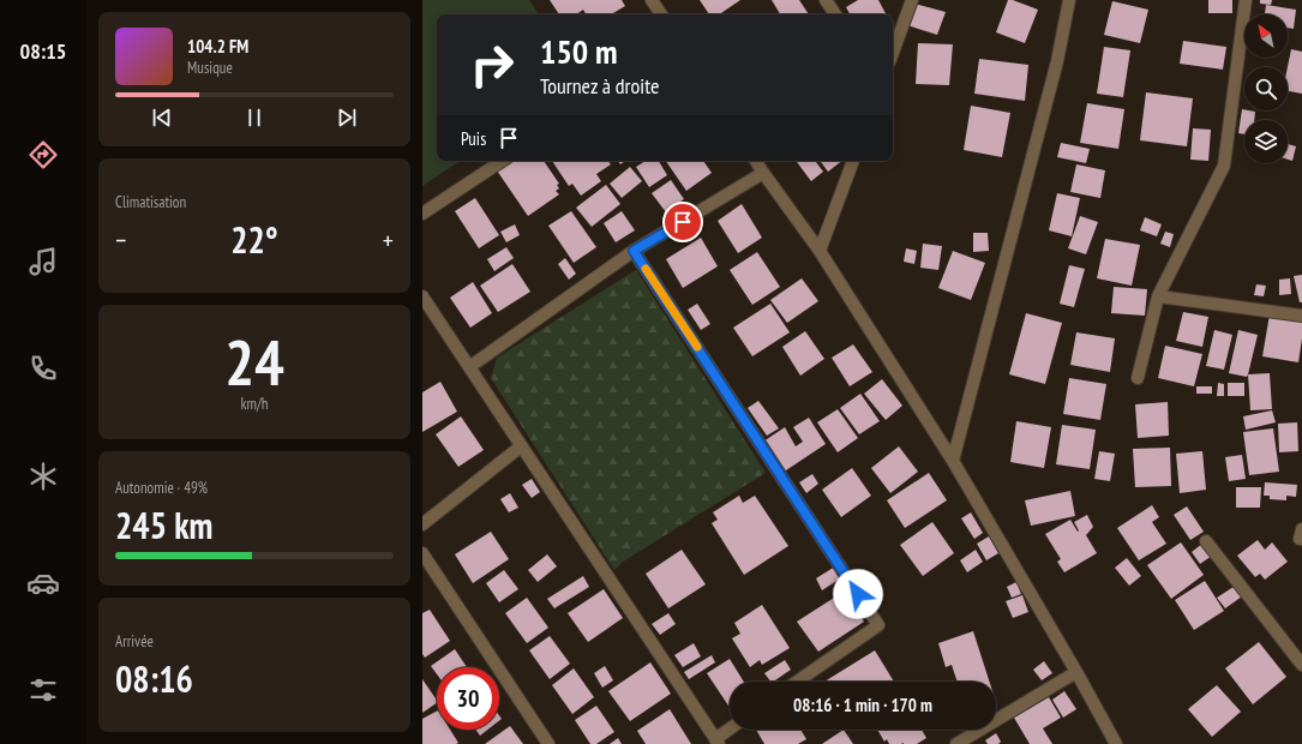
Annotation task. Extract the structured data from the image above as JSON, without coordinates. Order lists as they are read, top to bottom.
{
  "north": "top left",
  "page": {
    "tabs": "08:15",
    "turn": ["150 m", "Tournez à droite"],
    "song": ["104.2 FM", "Musique"],
    "then": "Puis",
    "tile": [
      "Climatisation",
      ["24", "km/h"],
      ["Autonomie · 49%", "245 km"],
      ["Arrivée", "08:16"]
    ],
    "heat": ["−", "22°", "+"],
    "limit": "30",
    "trip": "08:16 · 1 min · 170 m"
  }
}
